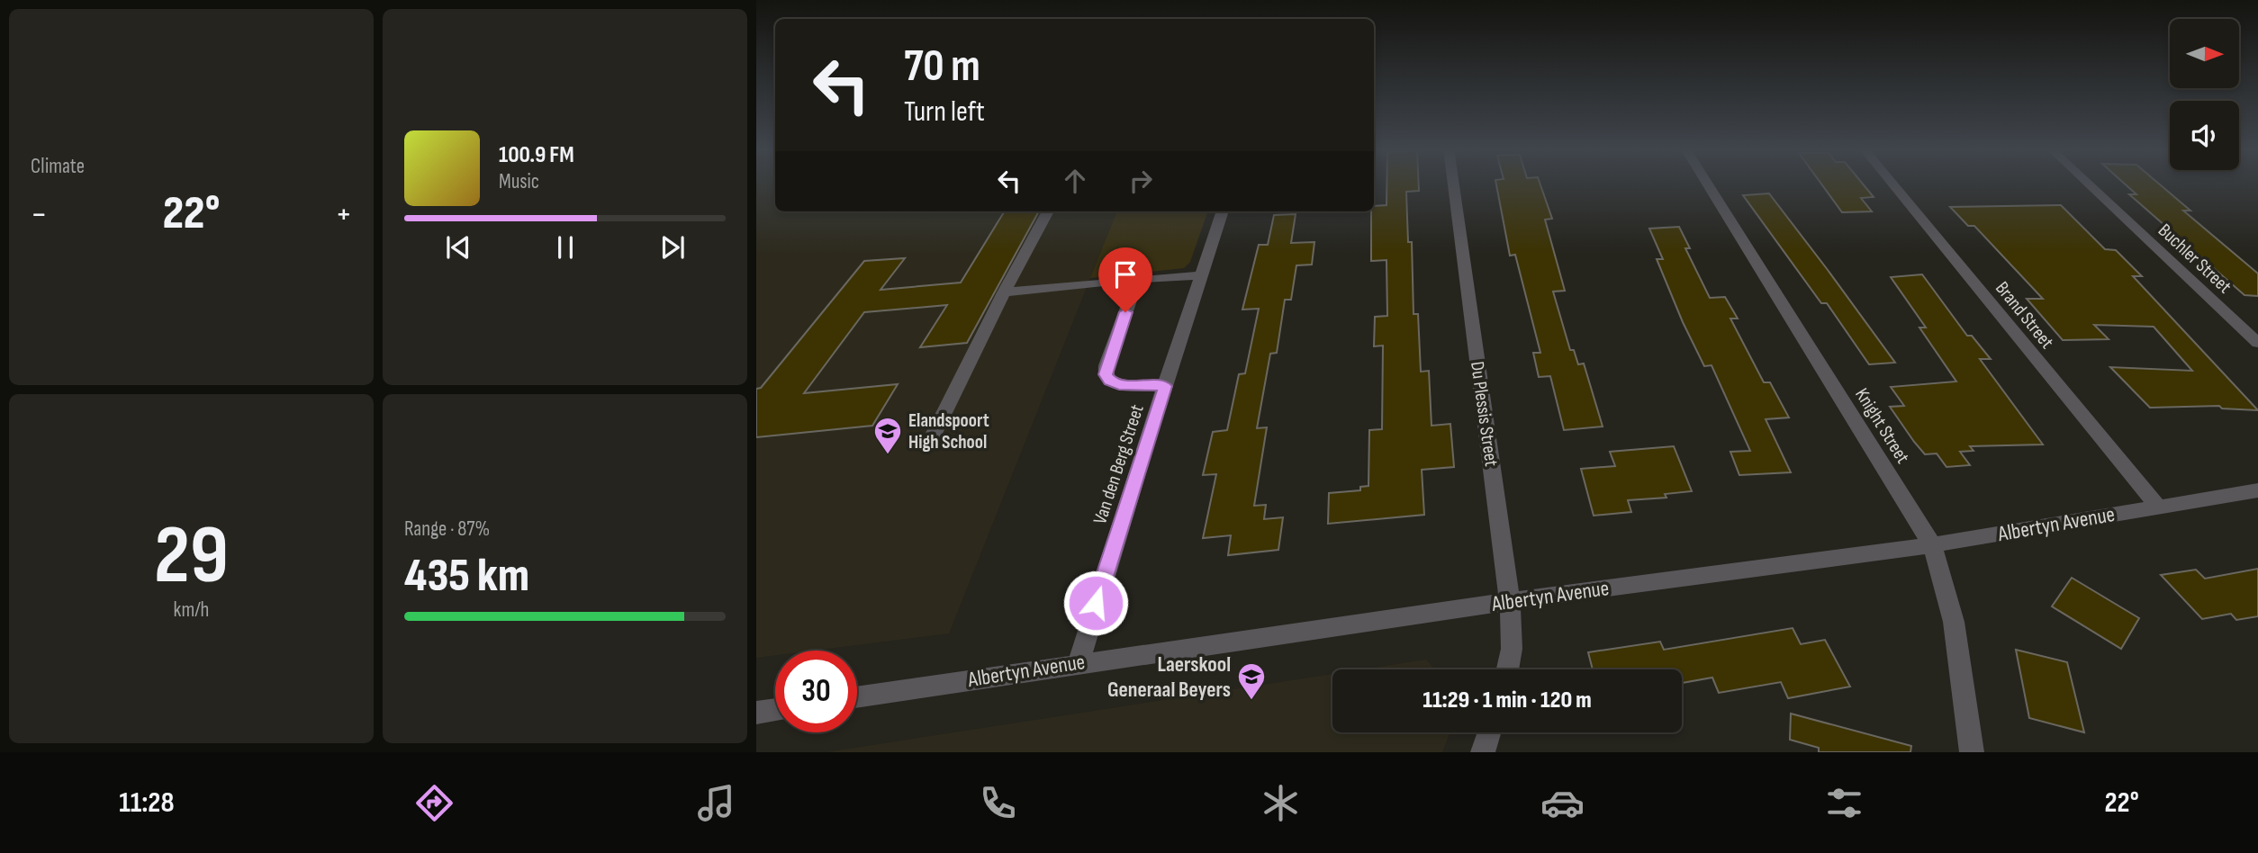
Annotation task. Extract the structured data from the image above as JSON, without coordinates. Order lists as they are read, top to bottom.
{
  "streets": {
    "street": [
      "Buchler Street",
      "Brand Street",
      "Du Plessis Street",
      "Knight Street",
      "Van den Berg Street",
      "Albertyn Avenue"
    ]
  },
  "crossings": [
    ["Brand Street", "Albertyn Avenue"],
    ["Du Plessis Street", "Albertyn Avenue"],
    ["Knight Street", "Albertyn Avenue"],
    ["Van den Berg Street", "Albertyn Avenue"]
  ],
  "places": {
    "school or university": ["Elandspoort High School", "Laerskool Generaal Beyers"]
  },
  "north": "right",
  "page": {
    "tile": [
      "Climate",
      ["29", "km/h"],
      ["Range · 87%", "435 km"]
    ],
    "turn": ["70 m", "Turn left"],
    "song": ["100.9 FM", "Music"],
    "heat": ["−", "22°", "+"],
    "limit": "30",
    "trip": "11:29 · 1 min · 120 m",
    "tabs": ["11:28", "22°"]
  }
}
